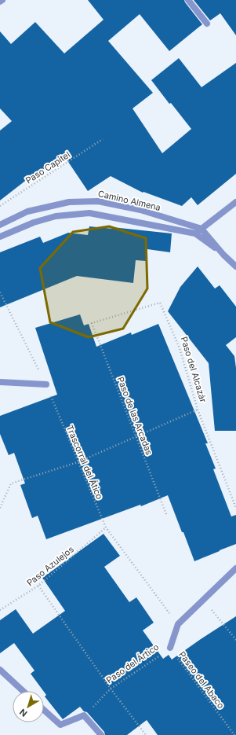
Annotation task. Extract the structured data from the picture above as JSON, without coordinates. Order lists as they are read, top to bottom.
{
  "streets": {
    "street": ["Camino Almena", "Paso del Ártico"],
    "path": [
      "Paso Capitel",
      "Paso del Alcazár",
      "Paso de las Arcadas",
      "Trascorral del Ático",
      "Paso Azulejos",
      "Paseo del Abaco"
    ]
  },
  "crossings": [
    ["Paso del Alcazár", "Paso de las Arcadas"],
    ["Trascorral del Ático", "Paso Azulejos"],
    ["Trascorral del Ático", "Paso del Ártico"],
    ["Paso del Ártico", "Paseo del Abaco"]
  ],
  "north": "bottom left"
}
